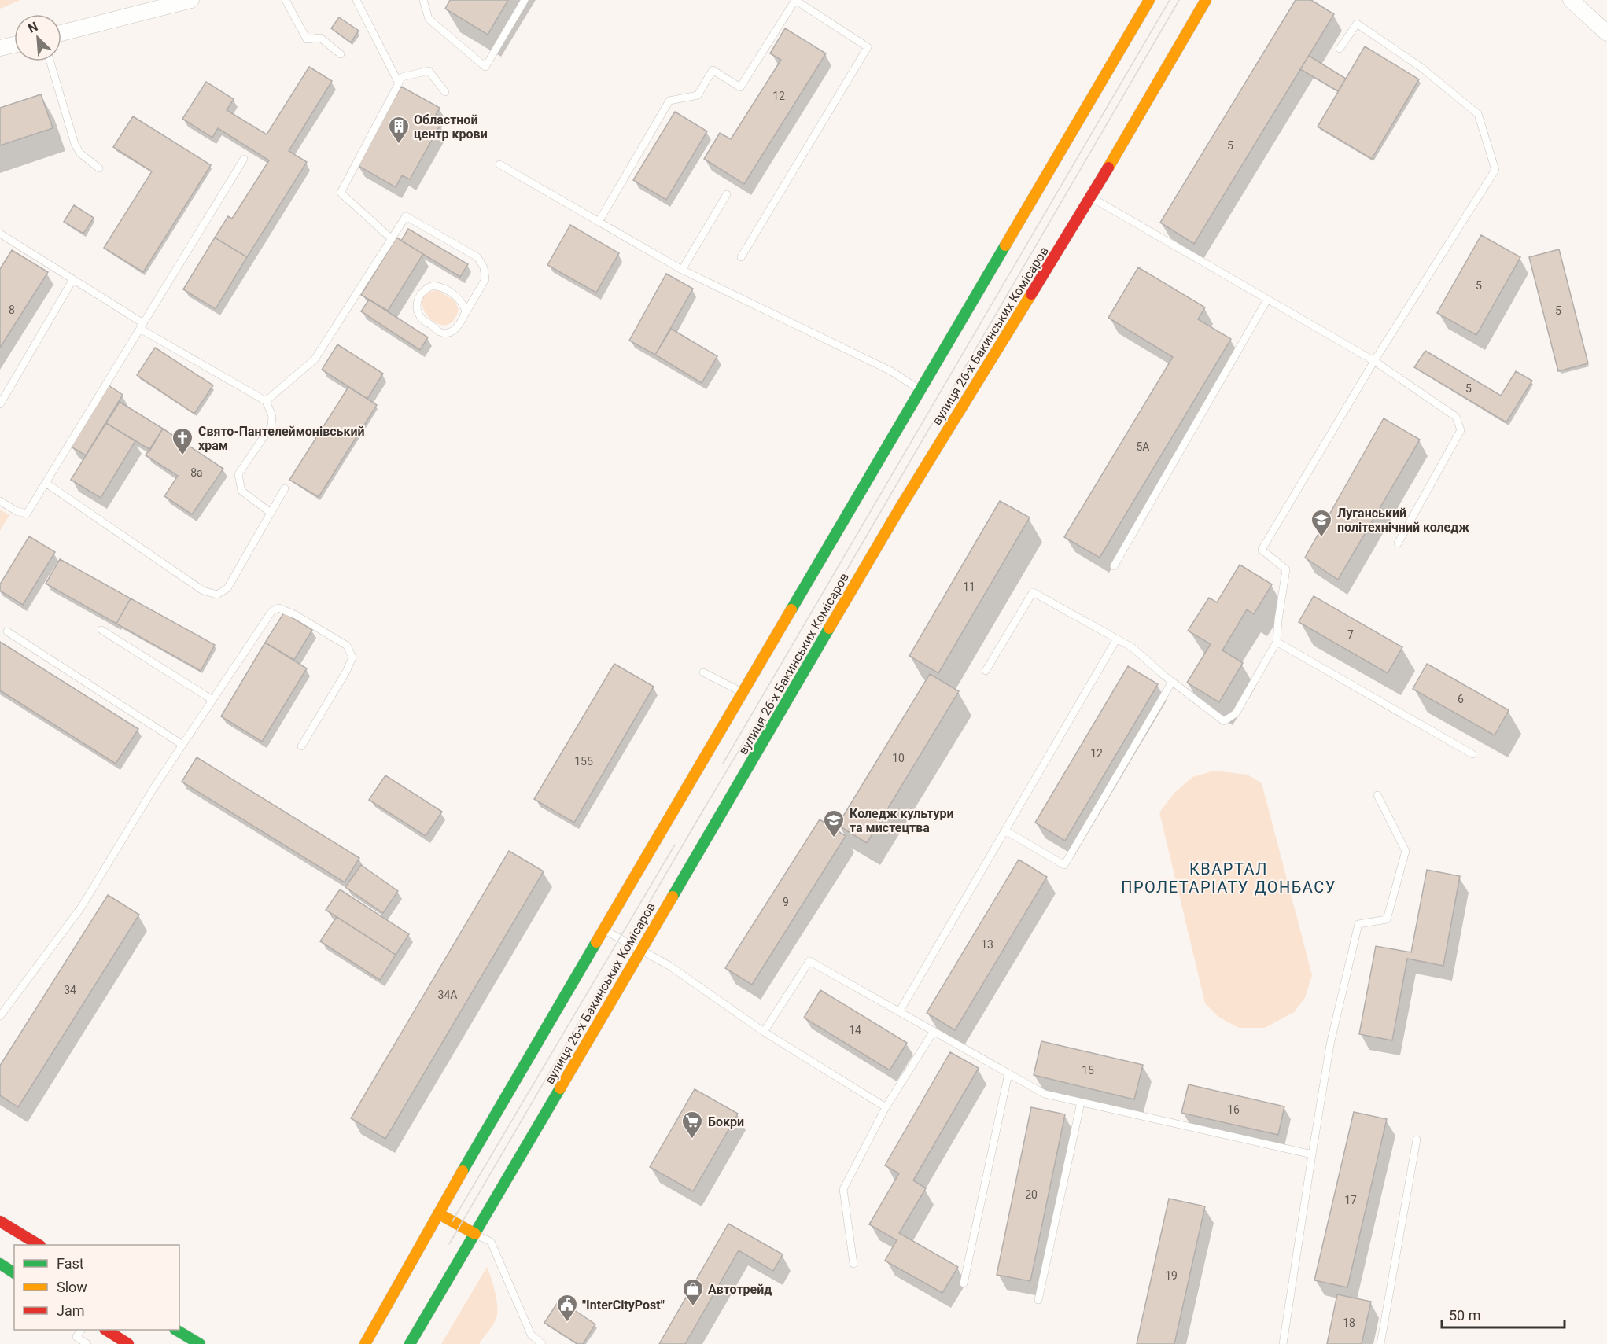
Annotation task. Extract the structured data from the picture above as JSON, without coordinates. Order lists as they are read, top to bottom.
{
  "streets": {
    "street": ["вулиця 26-х Бакинських Комісаров"]
  },
  "districts": ["КВАРТАЛ ПРОЛЕТАРІАТУ ДОНБАСУ"],
  "places": {
    "building": ["Областной центр крови"],
    "church": ["Свято-Пантелеймонівський храм"],
    "school or university": ["Луганський політехнічний коледж", "Коледж культури та мистецтва"],
    "supermarket": ["Бокри"],
    "shop": ["Автотрейд"],
    "public building": ["\"InterCityPost\""]
  },
  "house_numbers": [
    "12",
    "5",
    "5",
    "8",
    "5",
    "5",
    "5А",
    "8а",
    "11",
    "7",
    "6",
    "12",
    "10",
    "155",
    "9",
    "13",
    "34",
    "34А",
    "14",
    "15",
    "16",
    "20",
    "17",
    "19",
    "18"
  ],
  "legend": ["Fast", "Slow", "Jam"],
  "scale_bar": "50 m",
  "north": "top left"
}
